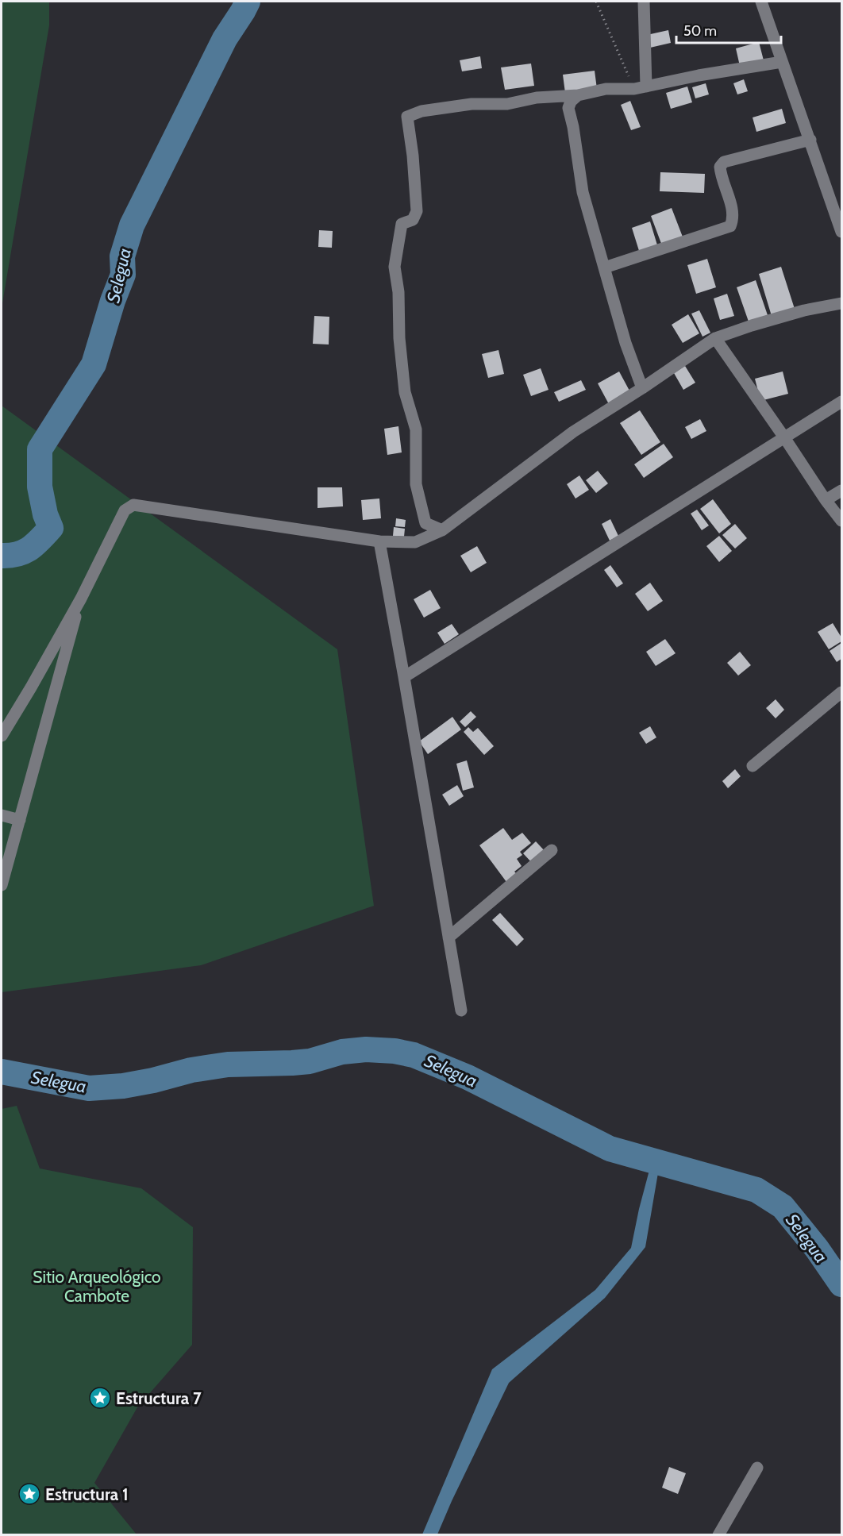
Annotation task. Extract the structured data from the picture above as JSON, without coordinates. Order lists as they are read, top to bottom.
{
  "water": ["Selegua"],
  "parks": ["Sitio Arqueológico Cambote"],
  "places": {
    "place": ["Estructura 7", "Estructura 1"]
  },
  "scale_bar": "50 m"
}
